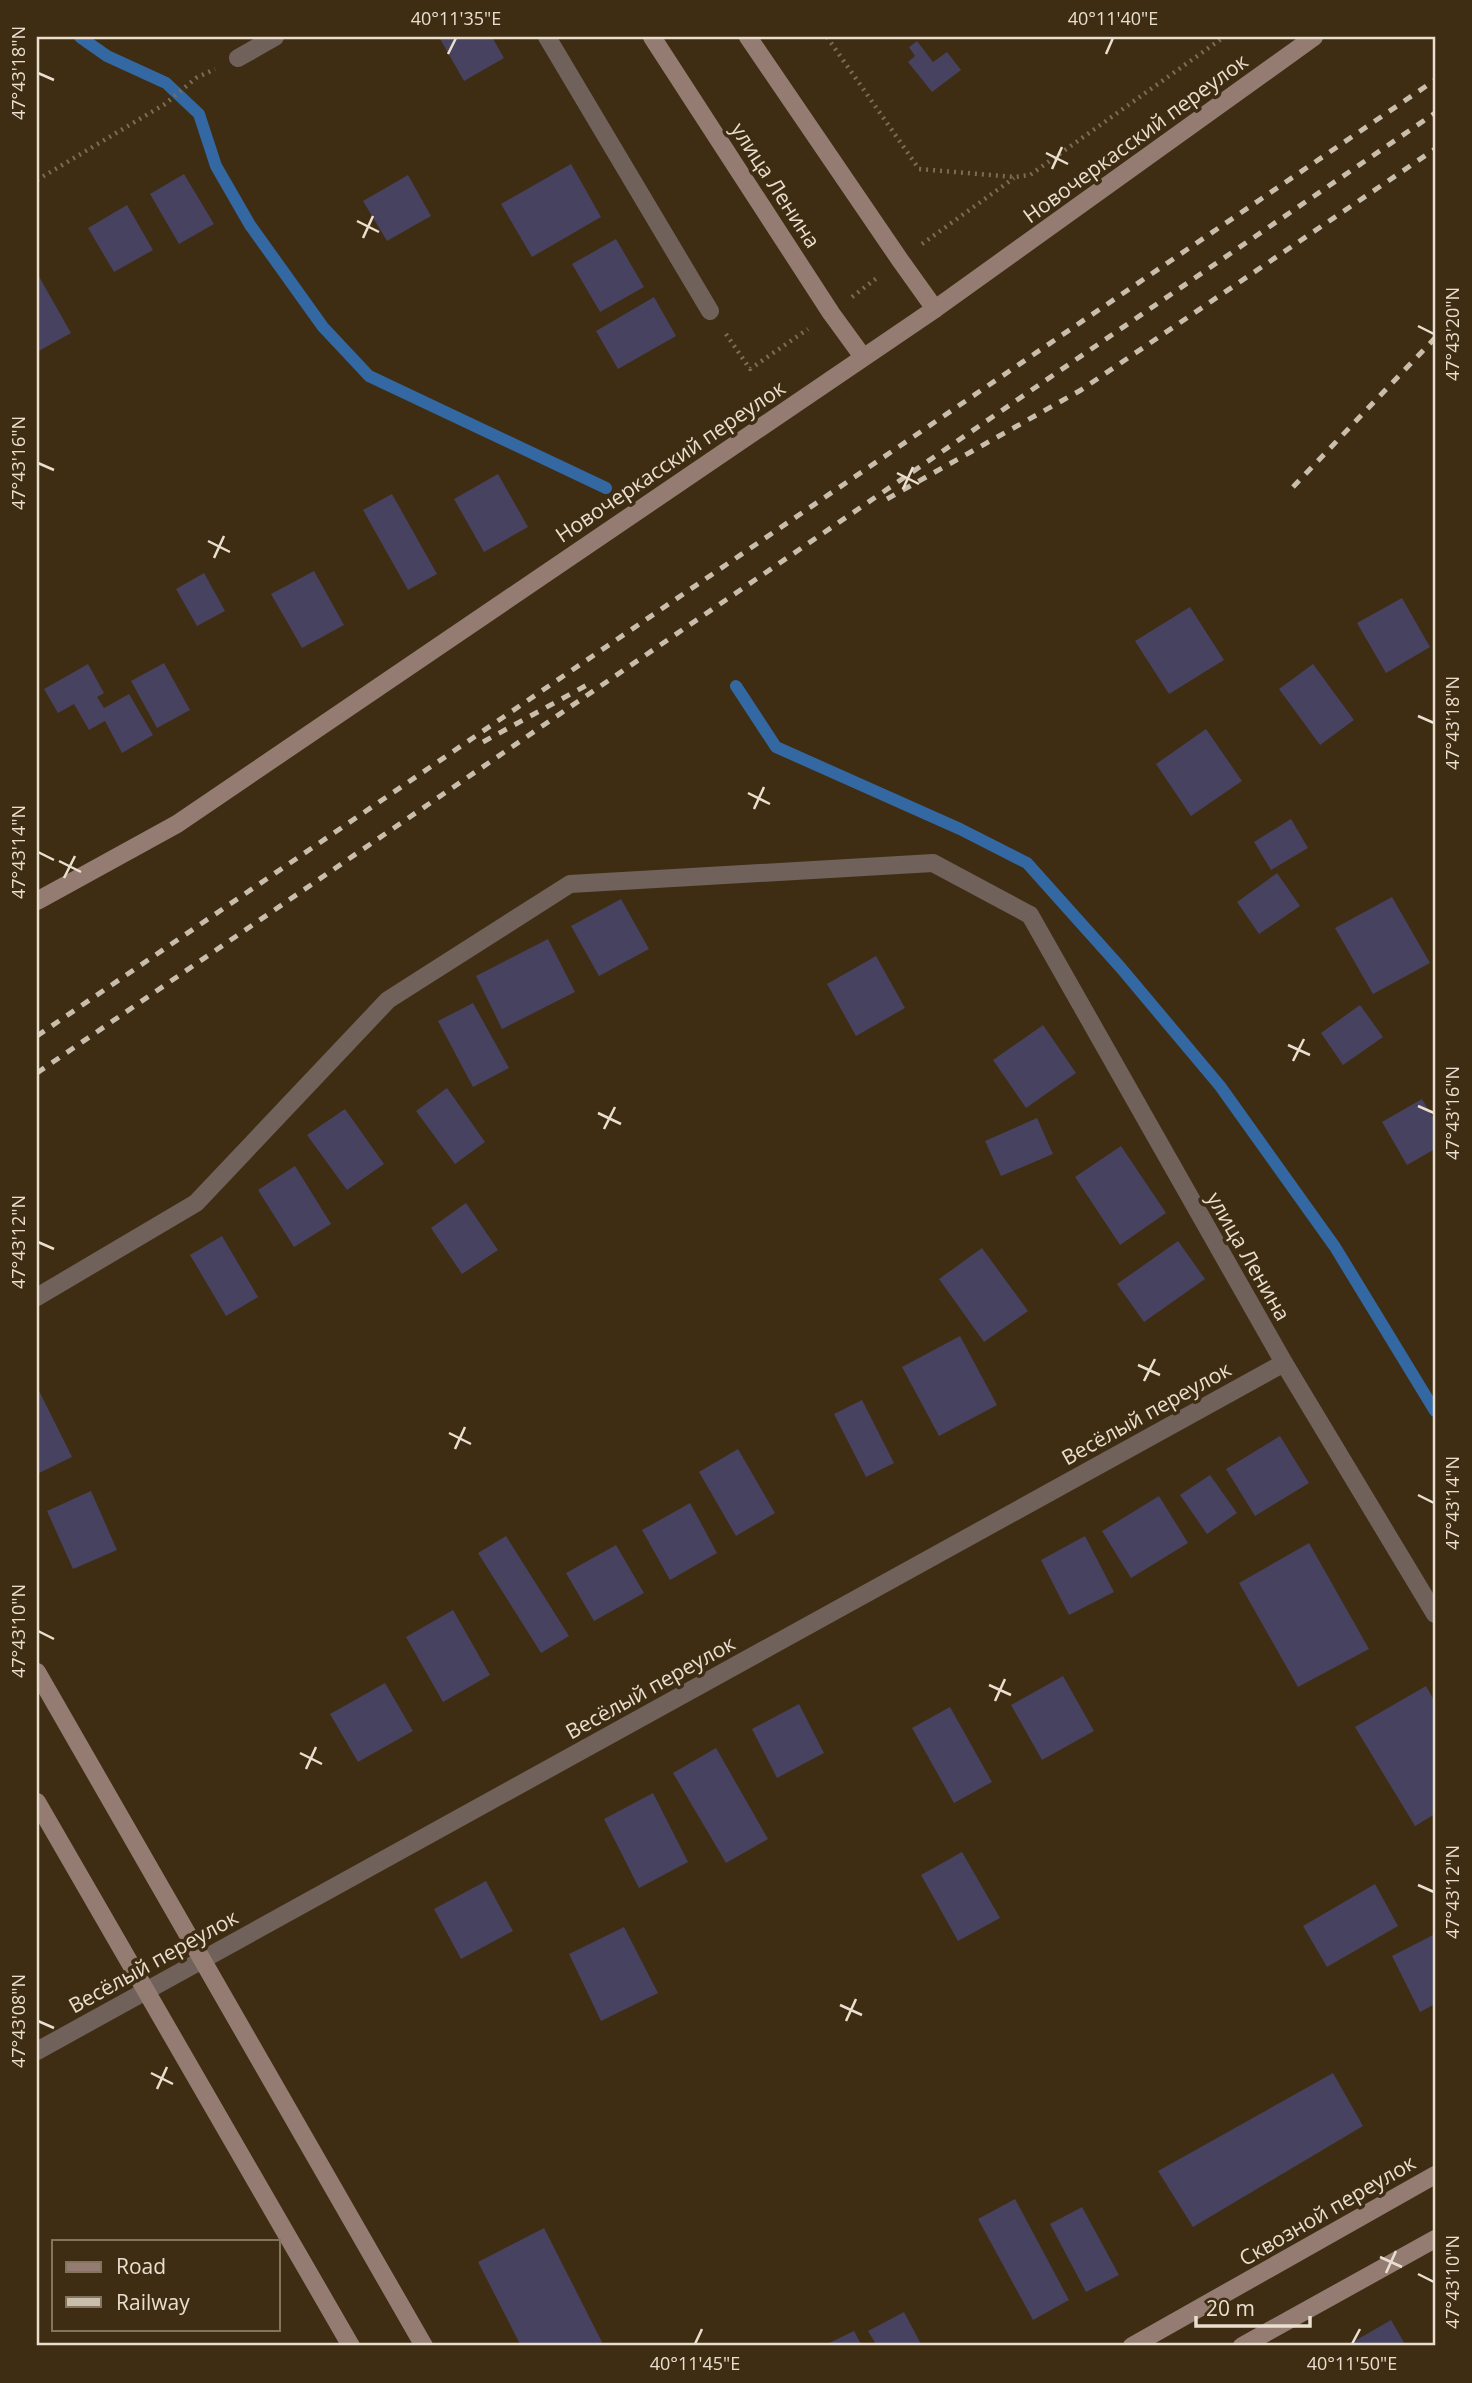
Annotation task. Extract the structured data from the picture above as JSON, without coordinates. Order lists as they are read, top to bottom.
{
  "streets": {
    "main road": ["Новочеркасский переулок", "улица Ленина", "Сквозной переулок"],
    "street": ["Весёлый переулок"]
  },
  "crossings": [
    ["Новочеркасский переулок", "улица Ленина"],
    ["улица Ленина", "Весёлый переулок"]
  ],
  "legend": ["Road", "Railway"],
  "scale_bar": "20 m",
  "coordinates": [
    "40°11'35\"E",
    "40°11'40\"E",
    "47°43'18\"N",
    "47°43'20\"N",
    "47°43'16\"N",
    "47°43'14\"N",
    "47°43'12\"N",
    "47°43'10\"N",
    "47°43'08\"N",
    "40°11'45\"E",
    "40°11'50\"E"
  ]
}
